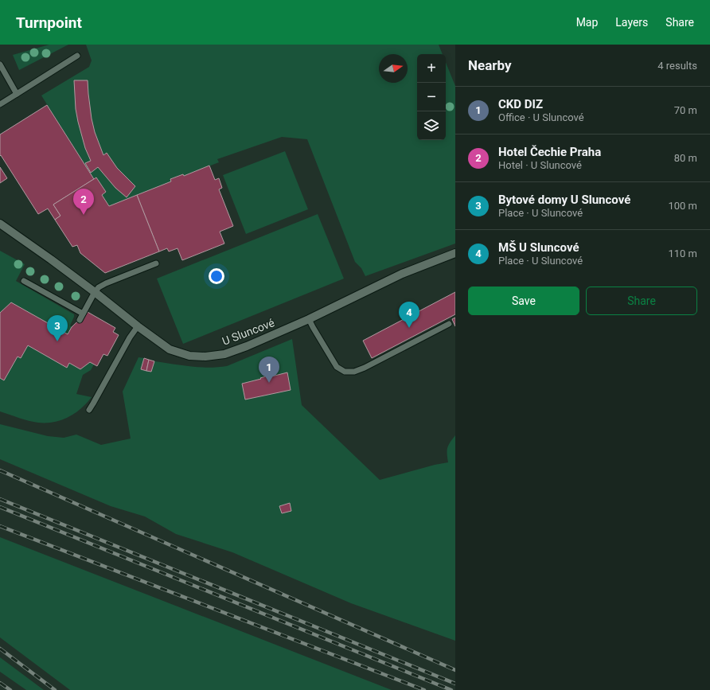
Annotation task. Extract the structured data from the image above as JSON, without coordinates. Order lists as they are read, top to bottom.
{
  "streets": {
    "street": ["U Sluncové"]
  },
  "north": "right",
  "page": {
    "header": "Turnpoint",
    "nav": ["Map", "Layers", "Share"],
    "heading": ["Nearby", "4 results"],
    "map_buttons": ["+", "−"],
    "list": [
      {
        "mark": "1",
        "name": "CKD DIZ",
        "note": "Office · U Sluncové",
        "value": "70 m"
      },
      {
        "mark": "2",
        "name": "Hotel Čechie Praha",
        "note": "Hotel · U Sluncové",
        "value": "80 m"
      },
      {
        "mark": "3",
        "name": "Bytové domy U Sluncové",
        "note": "Place · U Sluncové",
        "value": "100 m"
      },
      {
        "mark": "4",
        "name": "MŠ U Sluncové",
        "note": "Place · U Sluncové",
        "value": "110 m"
      }
    ],
    "pins": [
      "2",
      "4",
      "3",
      "1"
    ],
    "buttons": ["Save", "Share"]
  }
}
